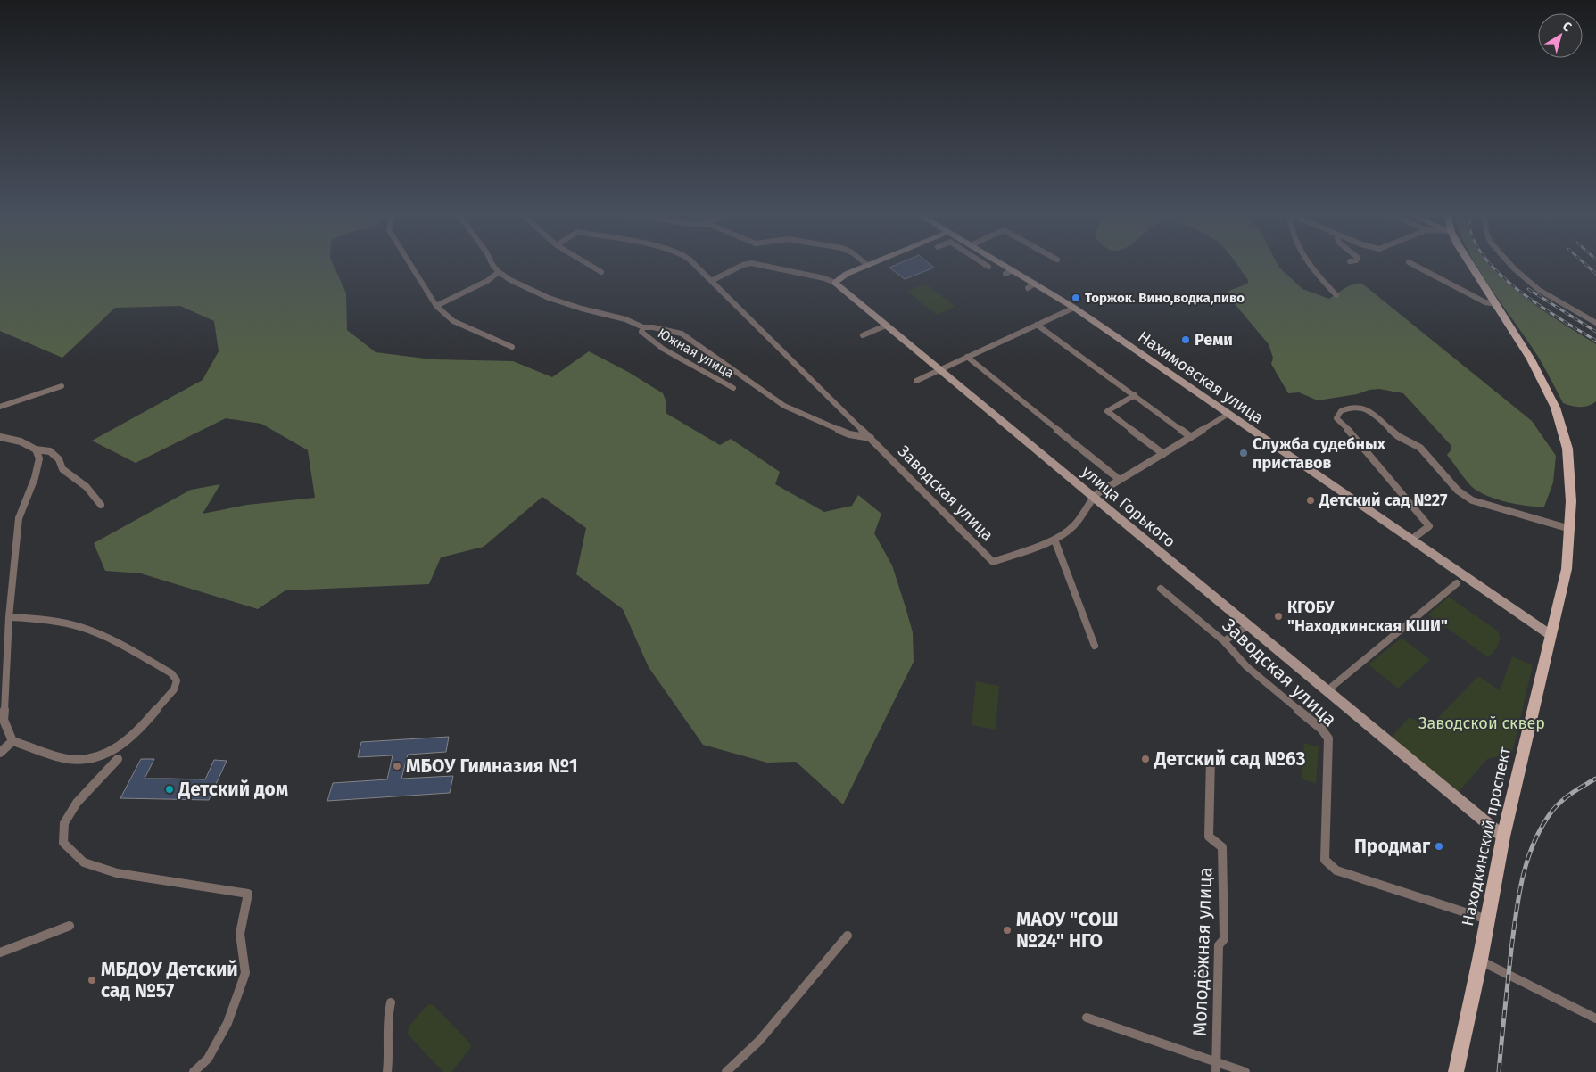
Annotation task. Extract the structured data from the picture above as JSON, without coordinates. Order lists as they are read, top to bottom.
{
  "streets": {
    "main road": ["Нахимовская улица", "улица Горького", "Находкинский проспект"],
    "street": ["Южная улица", "Заводская улица", "Молодёжная улица"]
  },
  "crossings": [
    ["Нахимовская улица", "Находкинский проспект"],
    ["Заводская улица", "улица Горького"],
    ["Заводская улица", "Находкинский проспект"],
    ["улица Горького", "Находкинский проспект"]
  ],
  "parks": ["Заводской сквер"],
  "places": [
    "Торжок. Вино,водка,пиво",
    "Реми",
    "Служба судебных приставов",
    "Детский сад №27",
    "КГОБУ \"Находкинская КШИ\"",
    "Детский сад №63",
    "МБОУ Гимназия №1",
    "Детский дом",
    "Продмаг",
    "МАОУ \"СОШ №24\" НГО",
    "МБДОУ Детский сад №57"
  ],
  "north": "top right"
}
